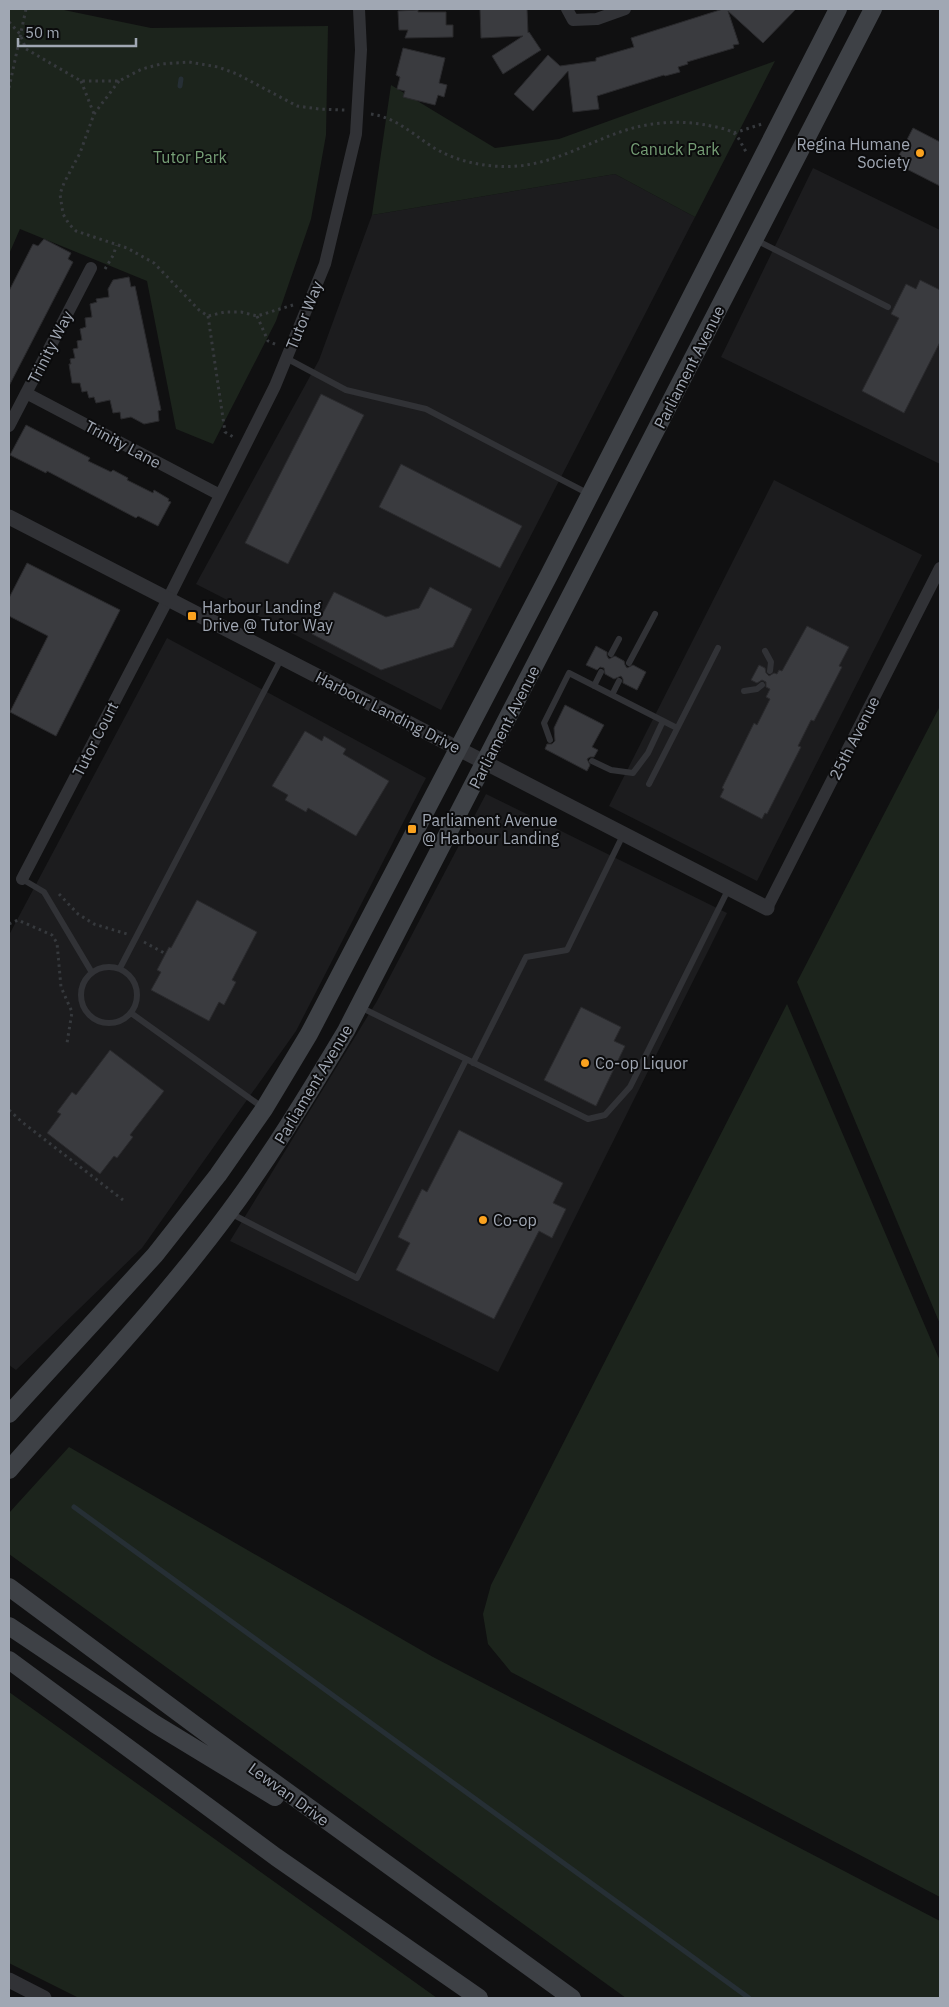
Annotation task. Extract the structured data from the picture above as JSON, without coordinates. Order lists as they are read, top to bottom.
{
  "streets": {
    "main road": ["Parliament Avenue", "Lewvan Drive"],
    "street": [
      "Tutor Way",
      "Trinity Way",
      "Trinity Lane",
      "Harbour Landing Drive",
      "25th Avenue",
      "Tutor Court"
    ]
  },
  "crossings": [
    ["Tutor Way", "Trinity Lane"],
    ["Tutor Way", "Harbour Landing Drive"],
    ["Tutor Way", "Tutor Court"],
    ["Trinity Way", "Trinity Lane"],
    ["Parliament Avenue", "Harbour Landing Drive"],
    ["Harbour Landing Drive", "25th Avenue"],
    ["Harbour Landing Drive", "Tutor Court"]
  ],
  "parks": ["Canuck Park", "Tutor Park"],
  "places": {
    "other": ["Regina Humane Society", "Co-op Liquor", "Co-op"],
    "transit": ["Harbour Landing Drive @ Tutor Way", "Parliament Avenue @ Harbour Landing"]
  },
  "scale_bar": "50 m"
}
